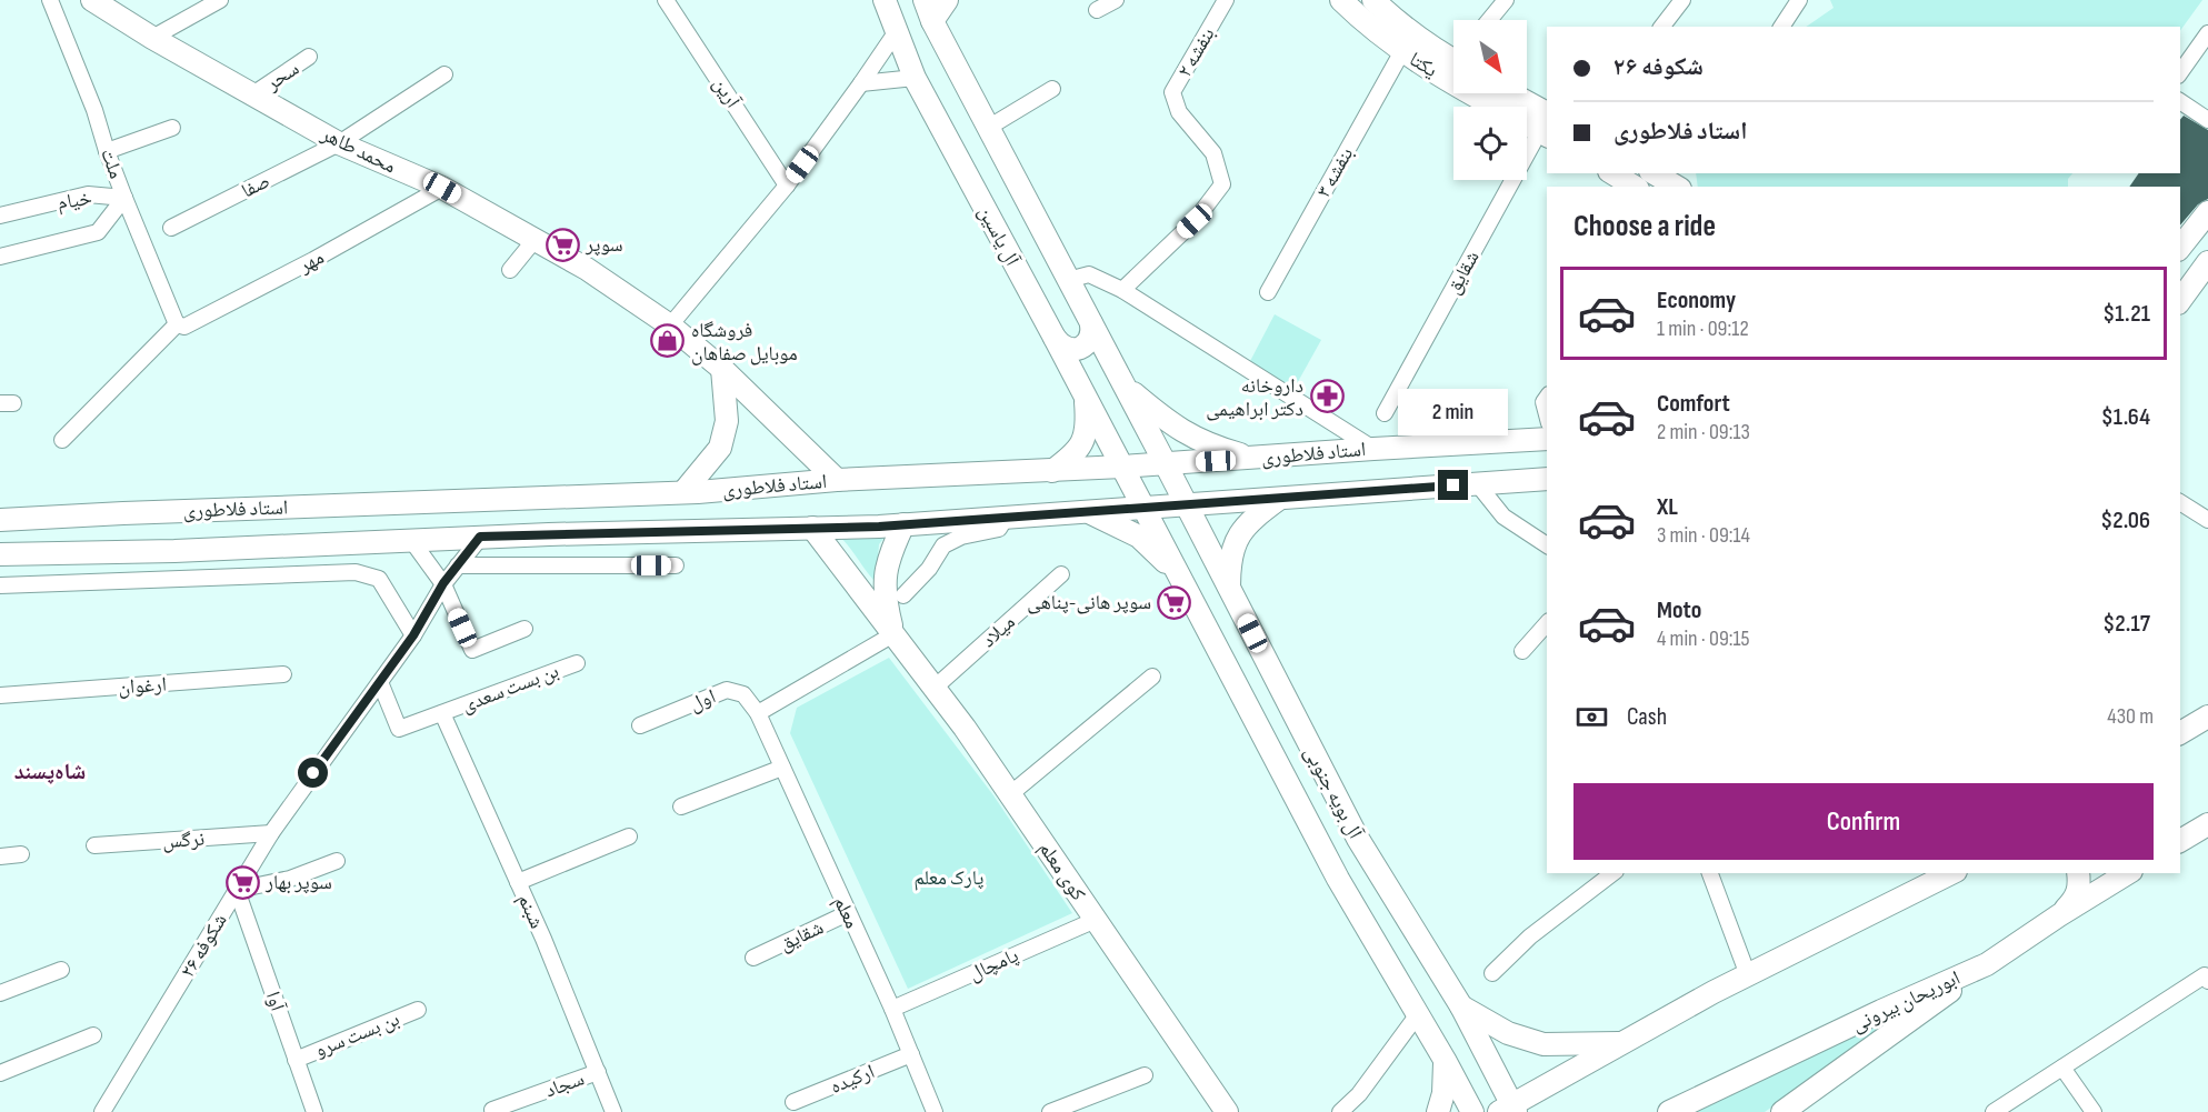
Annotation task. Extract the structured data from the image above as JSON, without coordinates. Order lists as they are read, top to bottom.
{
  "streets": {
    "main road": [
      "یکتا",
      "محمد طاهر",
      "آل یاسین",
      "استاد فلاطوری",
      "آل بویه جنوبی",
      "کوی معلم",
      "ابوریحان بیرونی"
    ],
    "street": [
      "بنفشه ۲",
      "سحر",
      "آرین",
      "ملت",
      "بنفشه ۳",
      "صفا",
      "خیام",
      "مهر",
      "شقایق",
      "میلاد",
      "ارغوان",
      "بن بست سعدی",
      "اول",
      "نرگس",
      "شبنم",
      "معلم",
      "شکوفه ۲۶",
      "پامچال",
      "آوا",
      "بن بست سرو",
      "ارکیده",
      "سجاد"
    ]
  },
  "crossings": [
    ["یکتا", "بنفشه ۳"],
    ["یکتا", "شقایق"],
    ["سحر", "محمد طاهر"],
    ["محمد طاهر", "صفا"],
    ["محمد طاهر", "مهر"],
    ["محمد طاهر", "استاد فلاطوری"],
    ["ملت", "خیام"],
    ["ملت", "مهر"],
    ["آل یاسین", "استاد فلاطوری"],
    ["آل یاسین", "آل بویه جنوبی"],
    ["شقایق", "معلم"],
    ["استاد فلاطوری", "آل بویه جنوبی"],
    ["استاد فلاطوری", "کوی معلم"],
    ["استاد فلاطوری", "شکوفه ۲۶"],
    ["میلاد", "کوی معلم"],
    ["بن بست سعدی", "شبنم"],
    ["بن بست سعدی", "شکوفه ۲۶"],
    ["اول", "معلم"],
    ["نرگس", "شکوفه ۲۶"],
    ["کوی معلم", "پامچال"],
    ["شبنم", "سجاد"],
    ["معلم", "پامچال"],
    ["معلم", "ارکیده"],
    ["شکوفه ۲۶", "آوا"],
    ["آوا", "بن بست سرو"]
  ],
  "districts": ["شاه‌پسند"],
  "parks": ["پارک معلم"],
  "places": {
    "supermarket": ["سوپر", "سوپر هانی-پناهی", "سوپر بهار"],
    "shop": ["فروشگاه موبایل صفاهان"],
    "pharmacy": ["داروخانه دکتر ابراهیمی"]
  },
  "north": "bottom right",
  "page": {
    "banner": ["شکوفه ۲۶", "استاد فلاطوری"],
    "heading": "Choose a ride",
    "list": [
      {
        "name": "Economy",
        "note": "1 min · 09:12",
        "value": "$1.21"
      },
      {
        "name": "Comfort",
        "note": "2 min · 09:13",
        "value": "$1.64"
      },
      {
        "name": "XL",
        "note": "3 min · 09:14",
        "value": "$2.06"
      },
      {
        "name": "Moto",
        "note": "4 min · 09:15",
        "value": "$2.17"
      }
    ],
    "bubble": "2 min",
    "pay": ["Cash", "430 m"],
    "buttons": "Confirm"
  }
}
